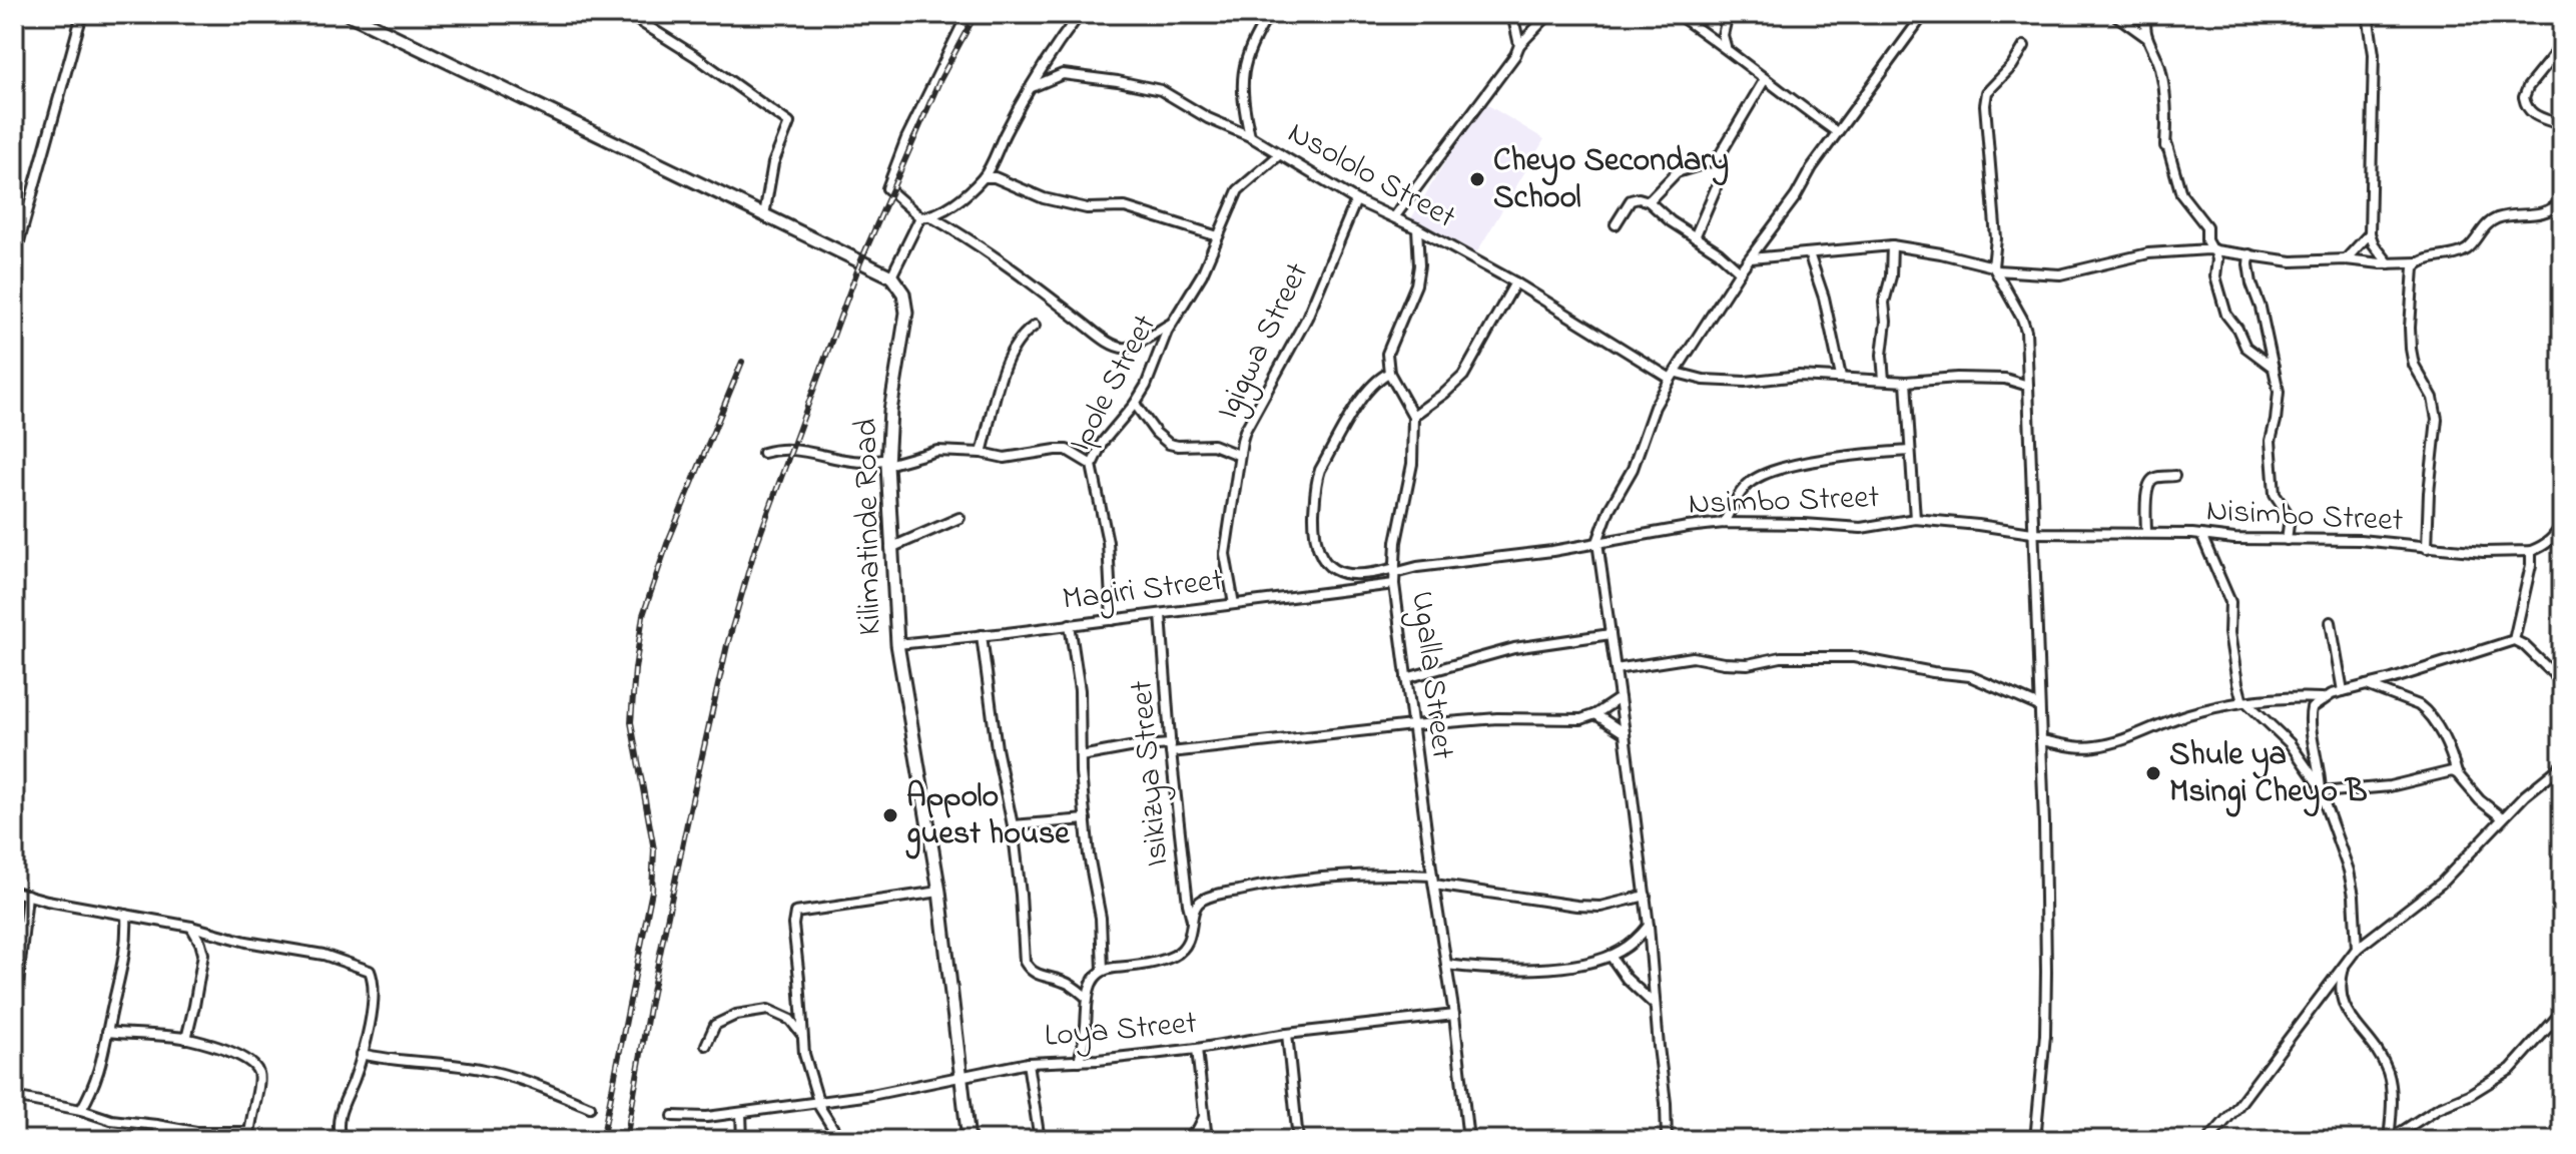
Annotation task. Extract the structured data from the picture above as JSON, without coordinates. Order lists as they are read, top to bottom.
{
  "streets": {
    "main road": ["Kilimatinde Road"],
    "street": [
      "Nsololo Street",
      "Igigwa Street",
      "Ipole Street",
      "Nsimbo Street",
      "Nisimbo Street",
      "Magiri Street",
      "Ugalla Street",
      "Isikizya Street",
      "Loya Street"
    ]
  },
  "crossings": [
    ["Nsololo Street", "Igigwa Street"],
    ["Nsololo Street", "Ipole Street"],
    ["Igigwa Street", "Magiri Street"],
    ["Ipole Street", "Magiri Street"],
    ["Nsimbo Street", "Nisimbo Street"],
    ["Nsimbo Street", "Ugalla Street"],
    ["Kilimatinde Road", "Magiri Street"],
    ["Kilimatinde Road", "Loya Street"],
    ["Magiri Street", "Ugalla Street"],
    ["Magiri Street", "Isikizya Street"],
    ["Ugalla Street", "Loya Street"]
  ],
  "places": ["Cheyo Secondary School", "Shule ya Msingi Cheyo B", "Appolo guest house"]
}
